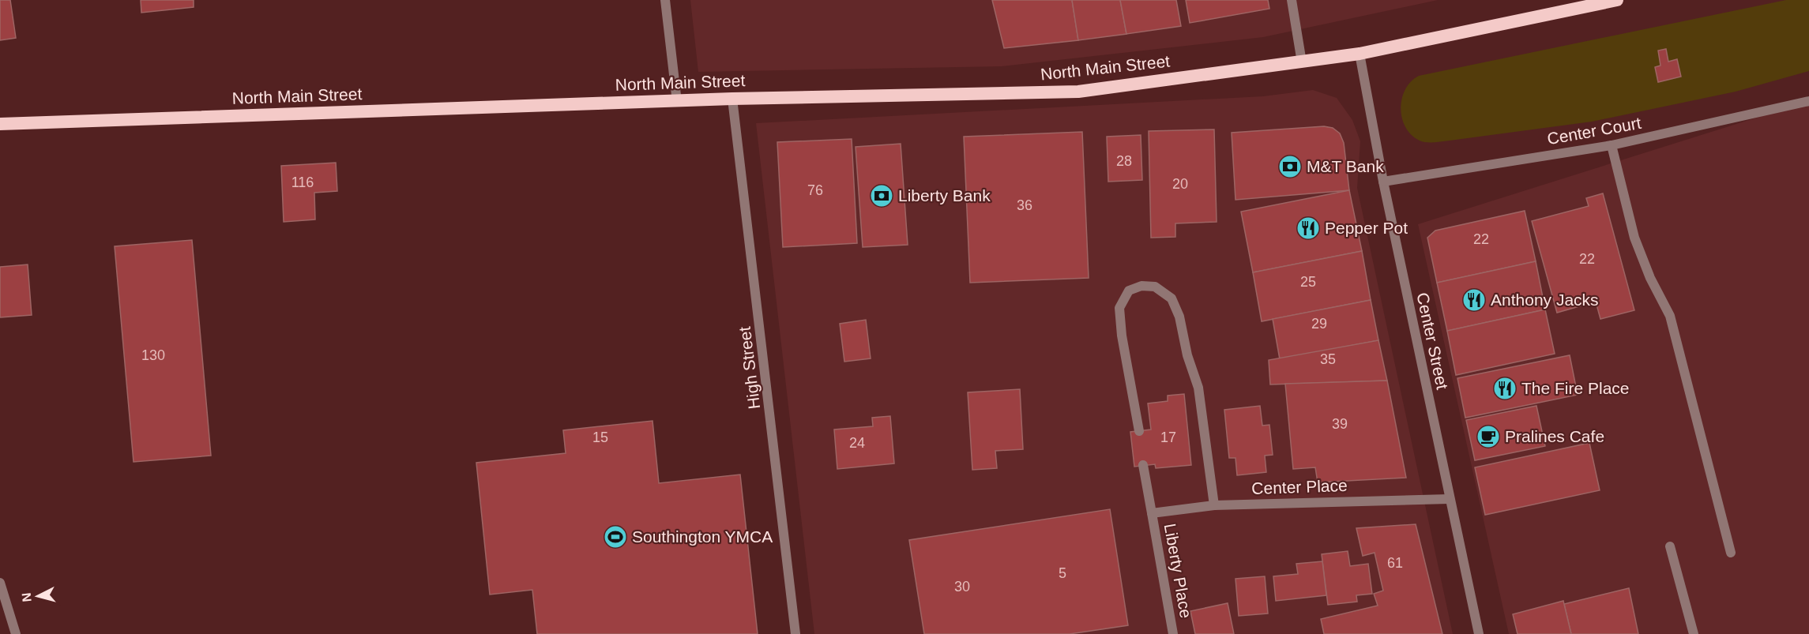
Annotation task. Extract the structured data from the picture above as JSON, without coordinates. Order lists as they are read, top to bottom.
{
  "streets": {
    "highway": ["North Main Street"],
    "street": [
      "Center Court",
      "Center Street",
      "High Street",
      "Center Place",
      "Liberty Place"
    ]
  },
  "crossings": [
    ["North Main Street", "Center Street"],
    ["North Main Street", "High Street"],
    ["Center Court", "Center Street"],
    ["Center Street", "Center Place"],
    ["Center Place", "Liberty Place"]
  ],
  "places": {
    "bank": ["M&T Bank", "Liberty Bank"],
    "restaurant": ["Pepper Pot", "Anthony Jacks", "The Fire Place"],
    "cafe": ["Pralines Cafe"],
    "sports": ["Southington YMCA"]
  },
  "house_numbers": [
    "28",
    "116",
    "20",
    "76",
    "36",
    "22",
    "22",
    "25",
    "29",
    "130",
    "35",
    "39",
    "15",
    "17",
    "24",
    "61",
    "5",
    "30"
  ],
  "north": "left"
}
